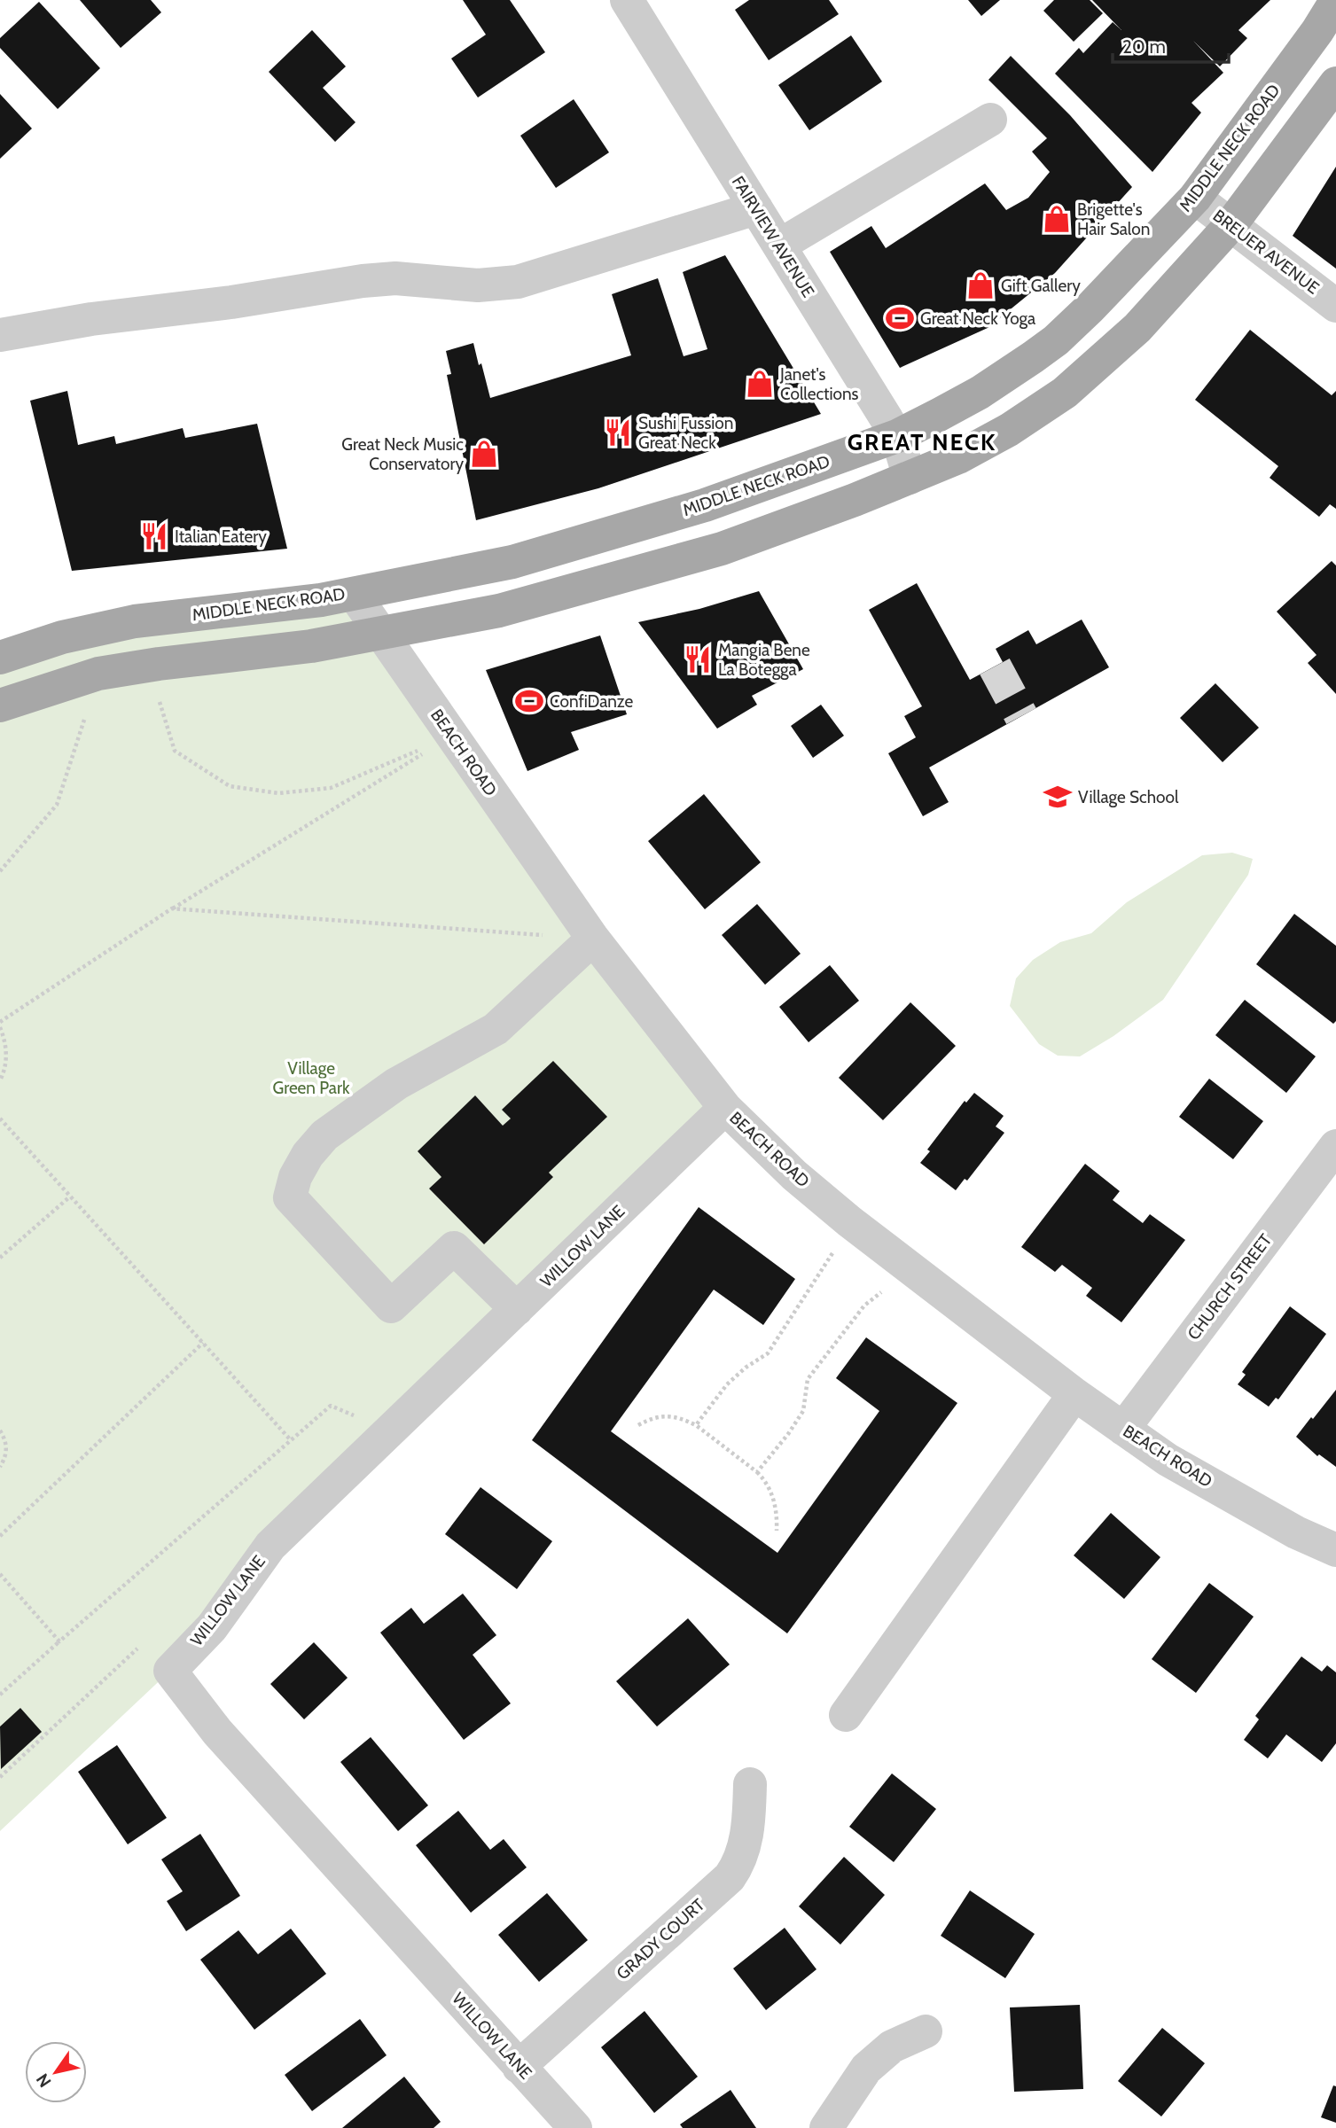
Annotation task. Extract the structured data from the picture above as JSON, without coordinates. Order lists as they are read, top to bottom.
{
  "streets": {
    "main road": ["MIDDLE NECK ROAD"],
    "street": [
      "FAIRVIEW AVENUE",
      "BREUER AVENUE",
      "BEACH ROAD",
      "WILLOW LANE",
      "CHURCH STREET",
      "GRADY COURT"
    ]
  },
  "crossings": [
    ["MIDDLE NECK ROAD", "FAIRVIEW AVENUE"],
    ["MIDDLE NECK ROAD", "BREUER AVENUE"],
    ["MIDDLE NECK ROAD", "BEACH ROAD"],
    ["BEACH ROAD", "WILLOW LANE"],
    ["BEACH ROAD", "CHURCH STREET"],
    ["WILLOW LANE", "GRADY COURT"]
  ],
  "districts": ["GREAT NECK"],
  "parks": ["Village Green Park"],
  "places": {
    "shop": [
      "Brigette's Hair Salon",
      "Gift Gallery",
      "Janet's Collections",
      "Great Neck Music Conservatory"
    ],
    "sports": ["Great Neck Yoga", "ConfiDanze"],
    "restaurant": ["Sushi Fussion Great Neck", "Italian Eatery", "Mangia Bene La Botegga"],
    "school or university": ["Village School"]
  },
  "scale_bar": "20 m",
  "north": "bottom left"
}
